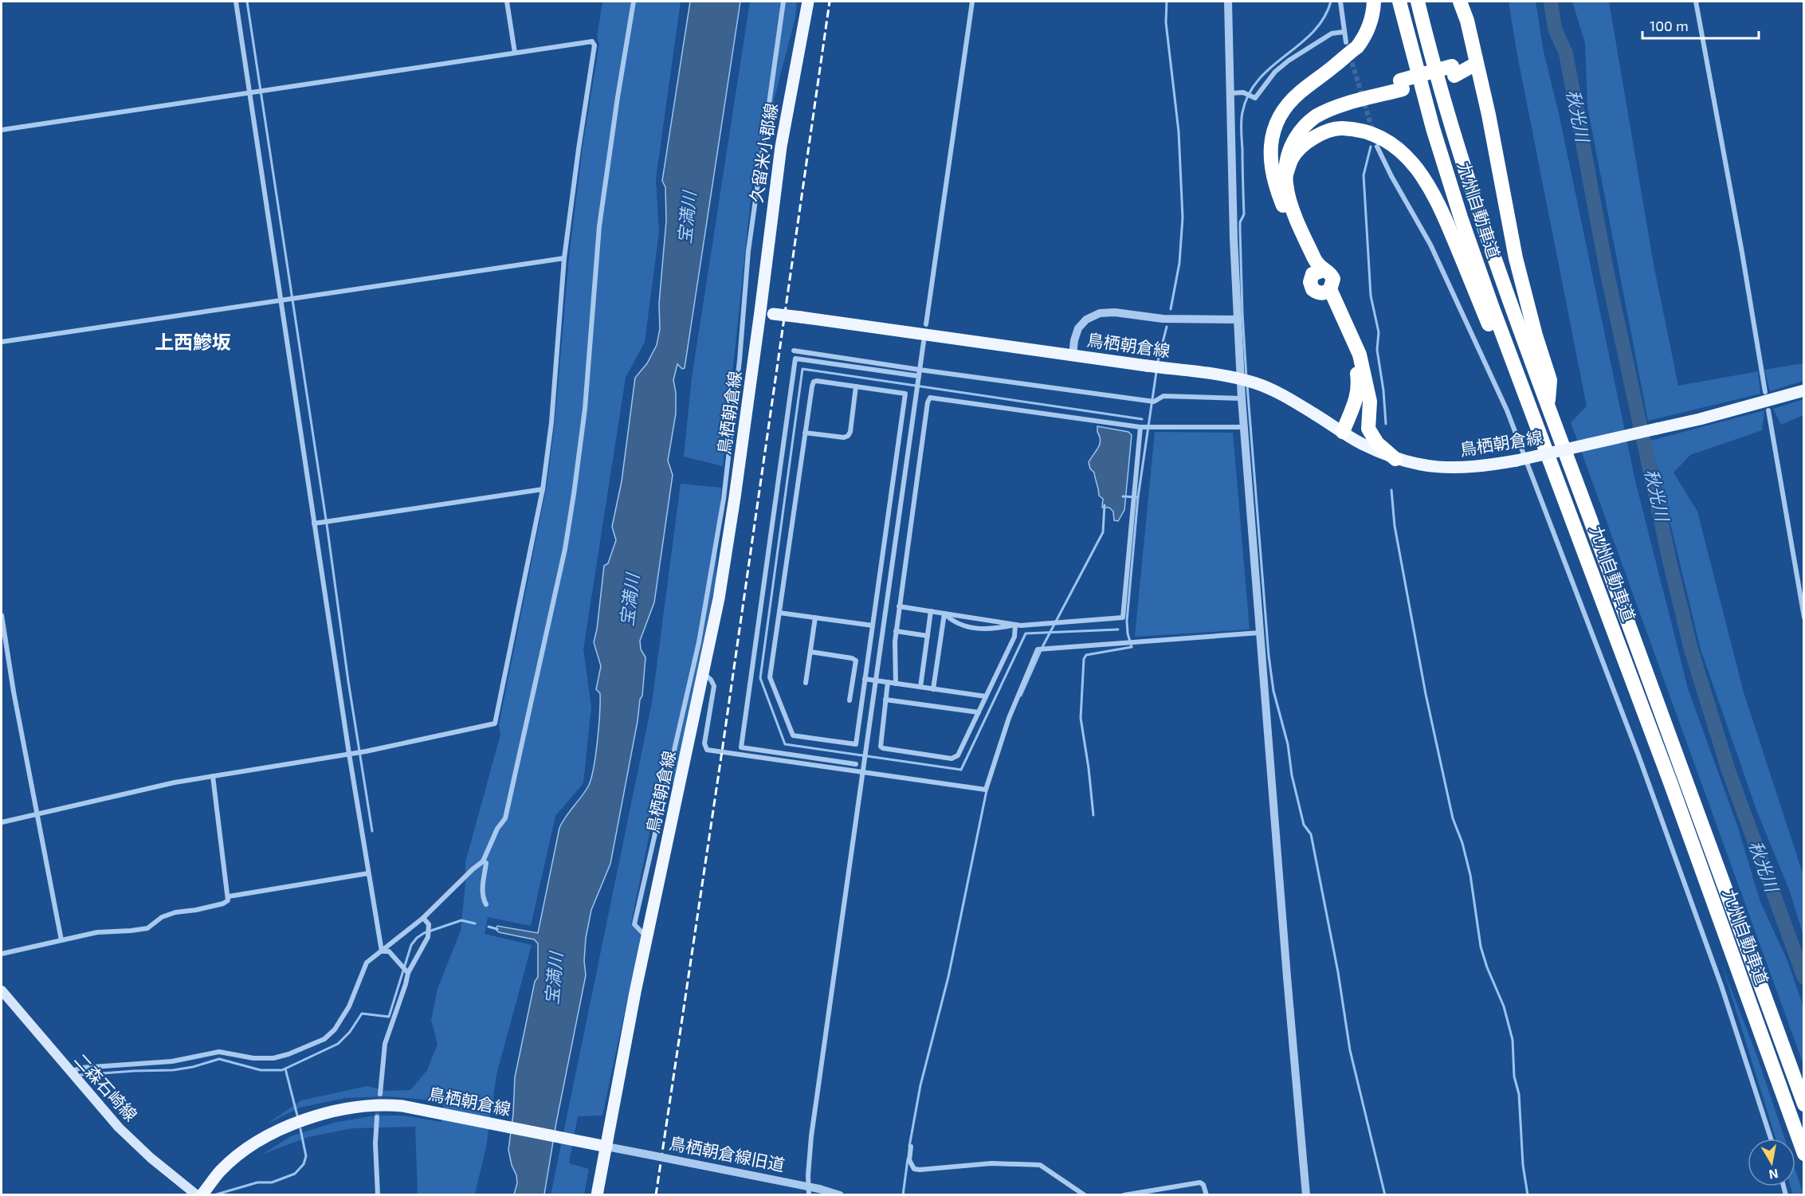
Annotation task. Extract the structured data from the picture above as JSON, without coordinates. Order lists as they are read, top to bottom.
{
  "streets": {
    "highway": ["九州自動車道"],
    "main road": ["久留米小郡線", "鳥栖朝倉線", "二森石崎線"],
    "street": ["鳥栖朝倉線旧道"]
  },
  "crossings": [
    ["久留米小郡線", "鳥栖朝倉線"],
    ["鳥栖朝倉線", "鳥栖朝倉線旧道"]
  ],
  "districts": ["上西鰺坂"],
  "water": ["秋光川", "宝満川"],
  "scale_bar": "100 m",
  "north": "bottom"
}
